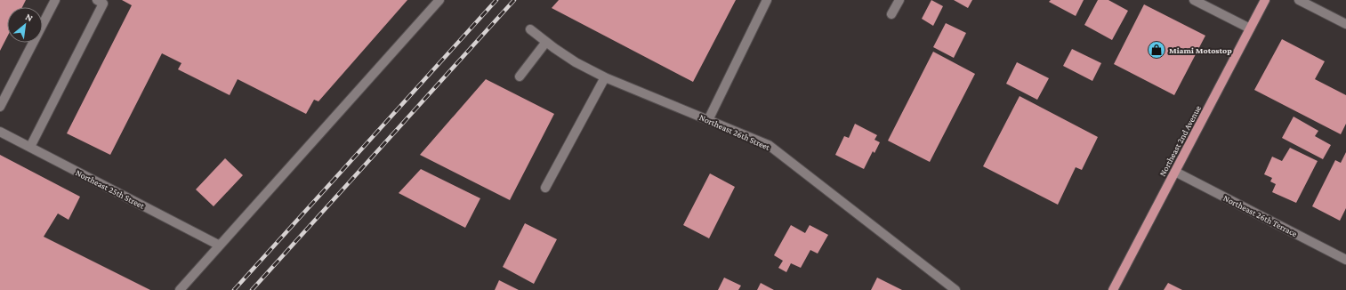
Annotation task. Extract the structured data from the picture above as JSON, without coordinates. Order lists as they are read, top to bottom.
{
  "streets": {
    "main road": ["Northeast 2nd Avenue"],
    "street": ["Northeast 26th Street", "Northeast 25th Street", "Northeast 26th Terrace"]
  },
  "crossings": [
    ["Northeast 2nd Avenue", "Northeast 26th Terrace"]
  ],
  "places": {
    "shop": ["Miami Motostop"]
  },
  "north": "top right"
}
